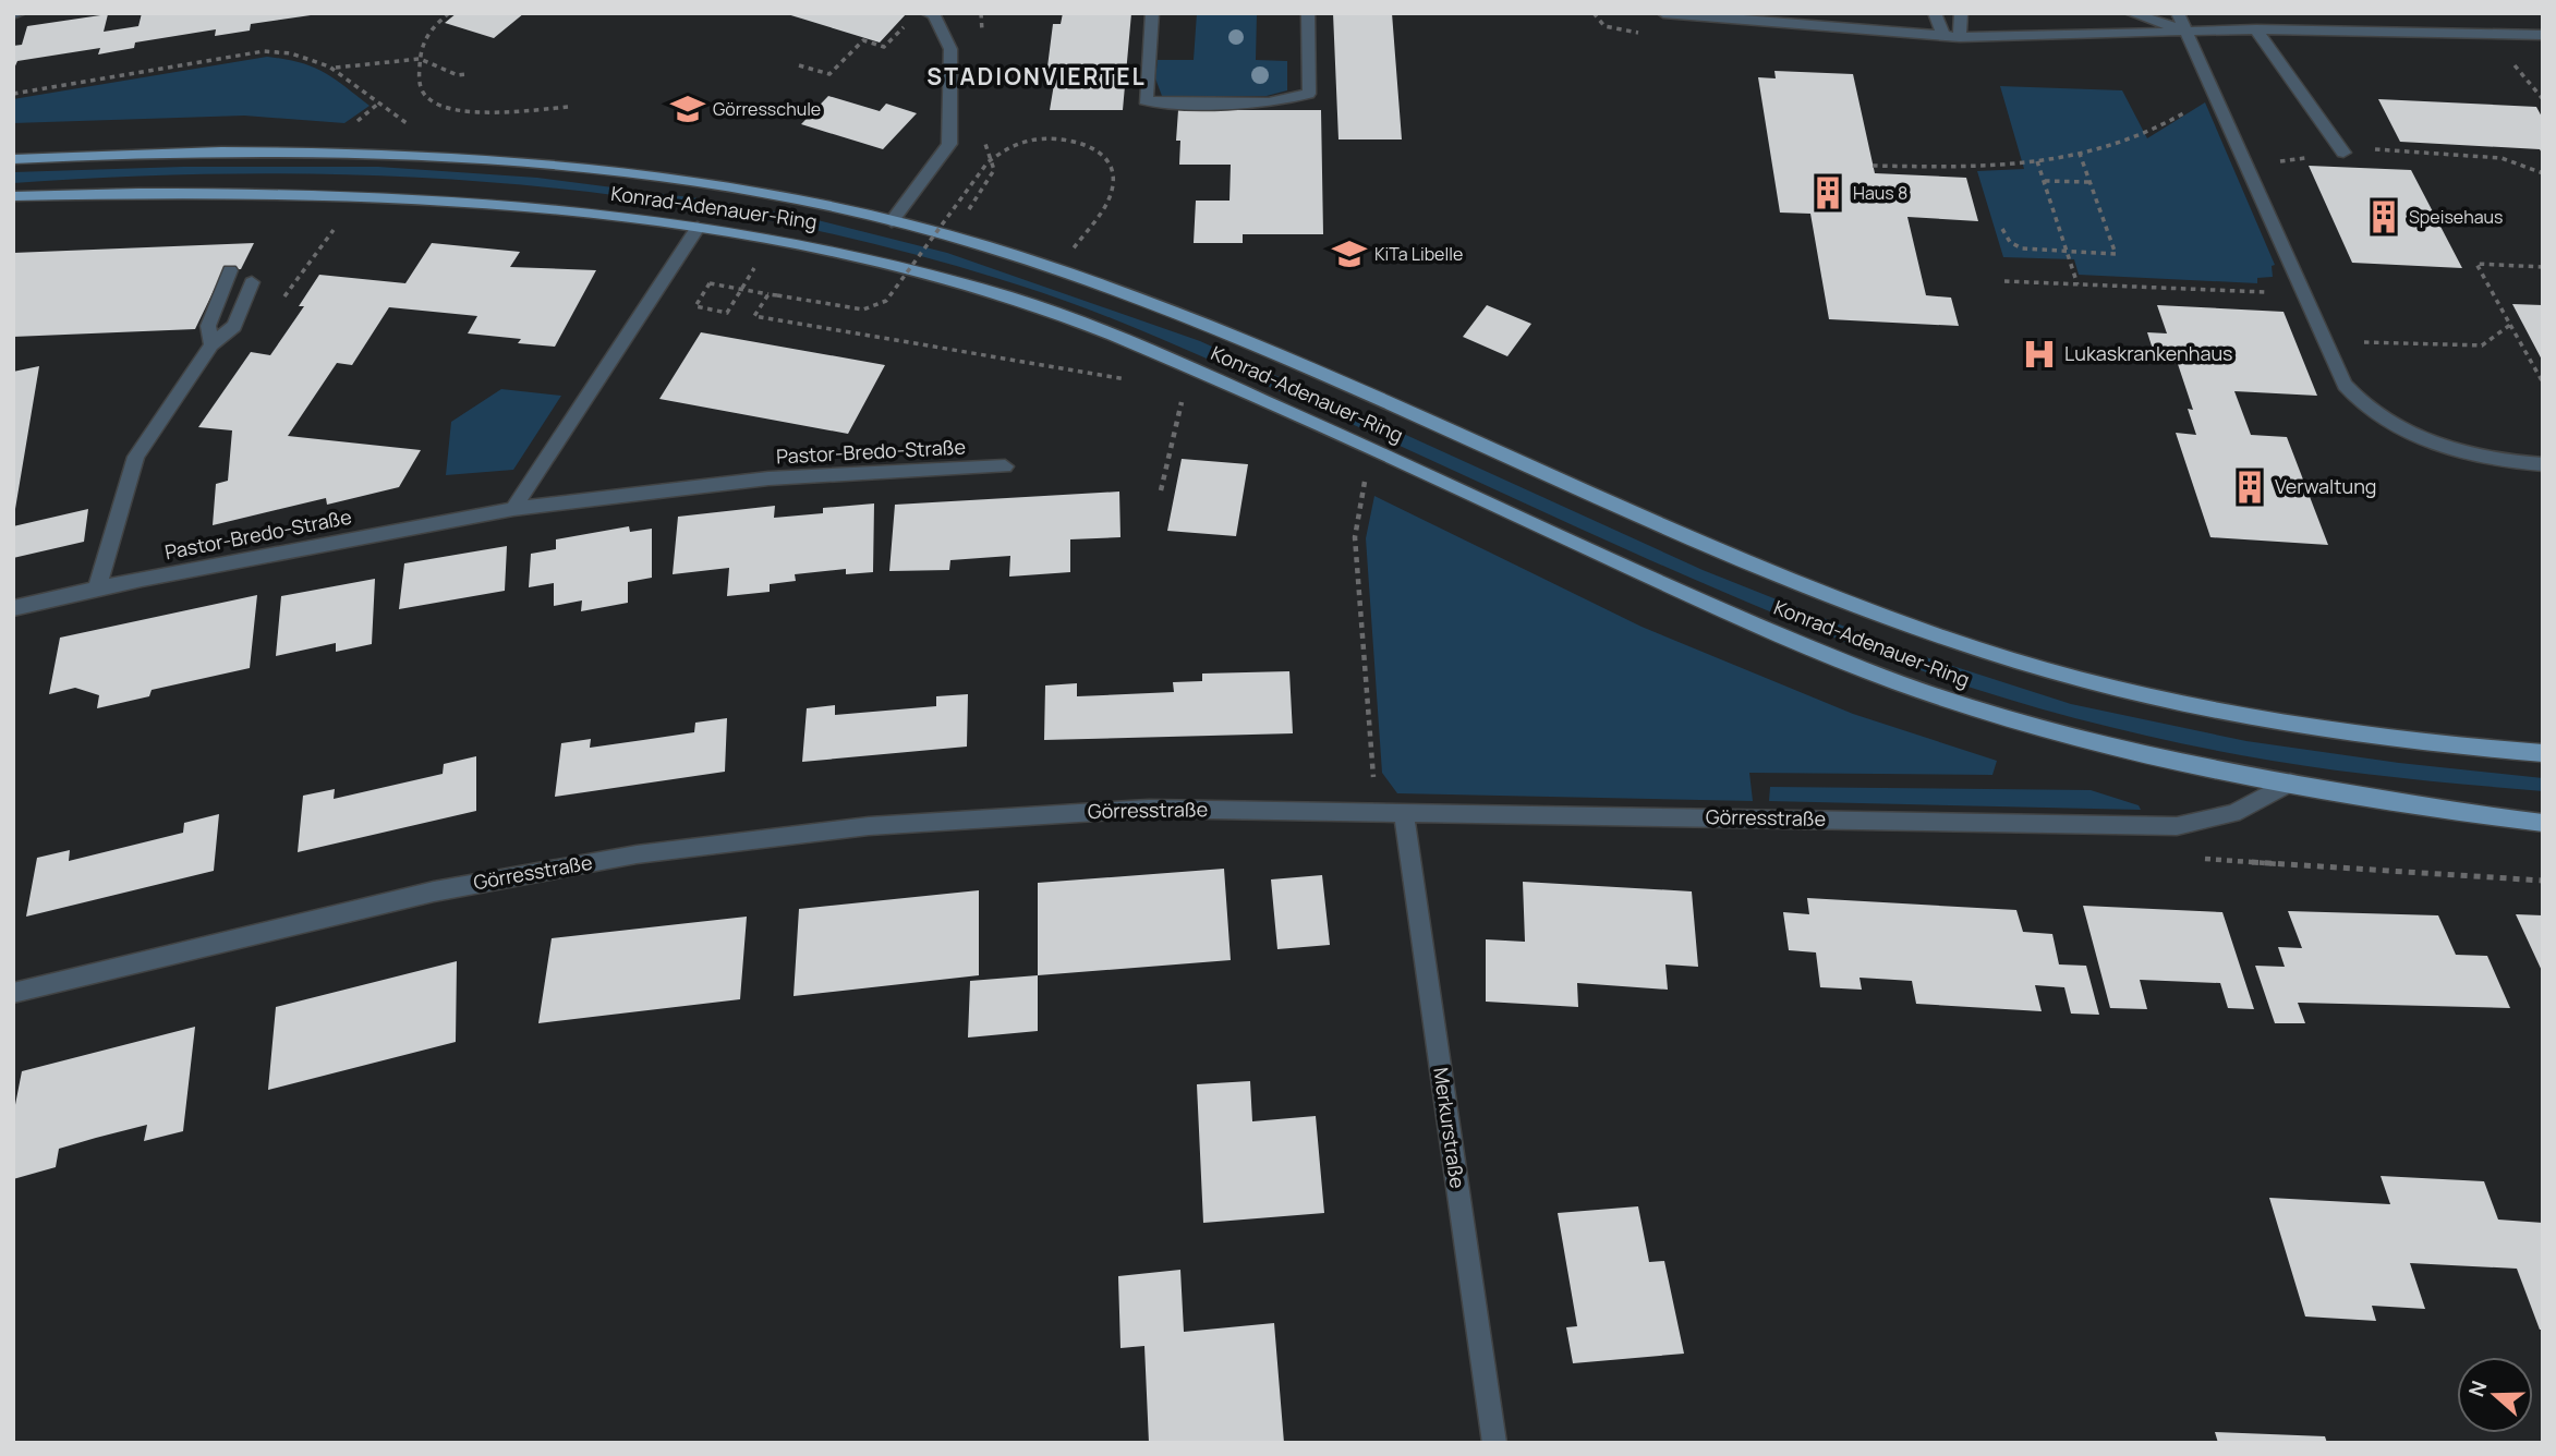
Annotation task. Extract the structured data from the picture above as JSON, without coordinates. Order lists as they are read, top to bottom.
{
  "streets": {
    "main road": ["Konrad-Adenauer-Ring"],
    "street": ["Pastor-Bredo-Straße", "Görresstraße", "Merkurstraße"]
  },
  "crossings": [
    ["Konrad-Adenauer-Ring", "Görresstraße"],
    ["Görresstraße", "Merkurstraße"]
  ],
  "districts": ["STADIONVIERTEL"],
  "places": {
    "school or university": ["Görresschule", "KiTa Libelle"],
    "building": ["Haus 8", "Speisehaus", "Verwaltung"],
    "hospital": ["Lukaskrankenhaus"]
  },
  "north": "left"
}
